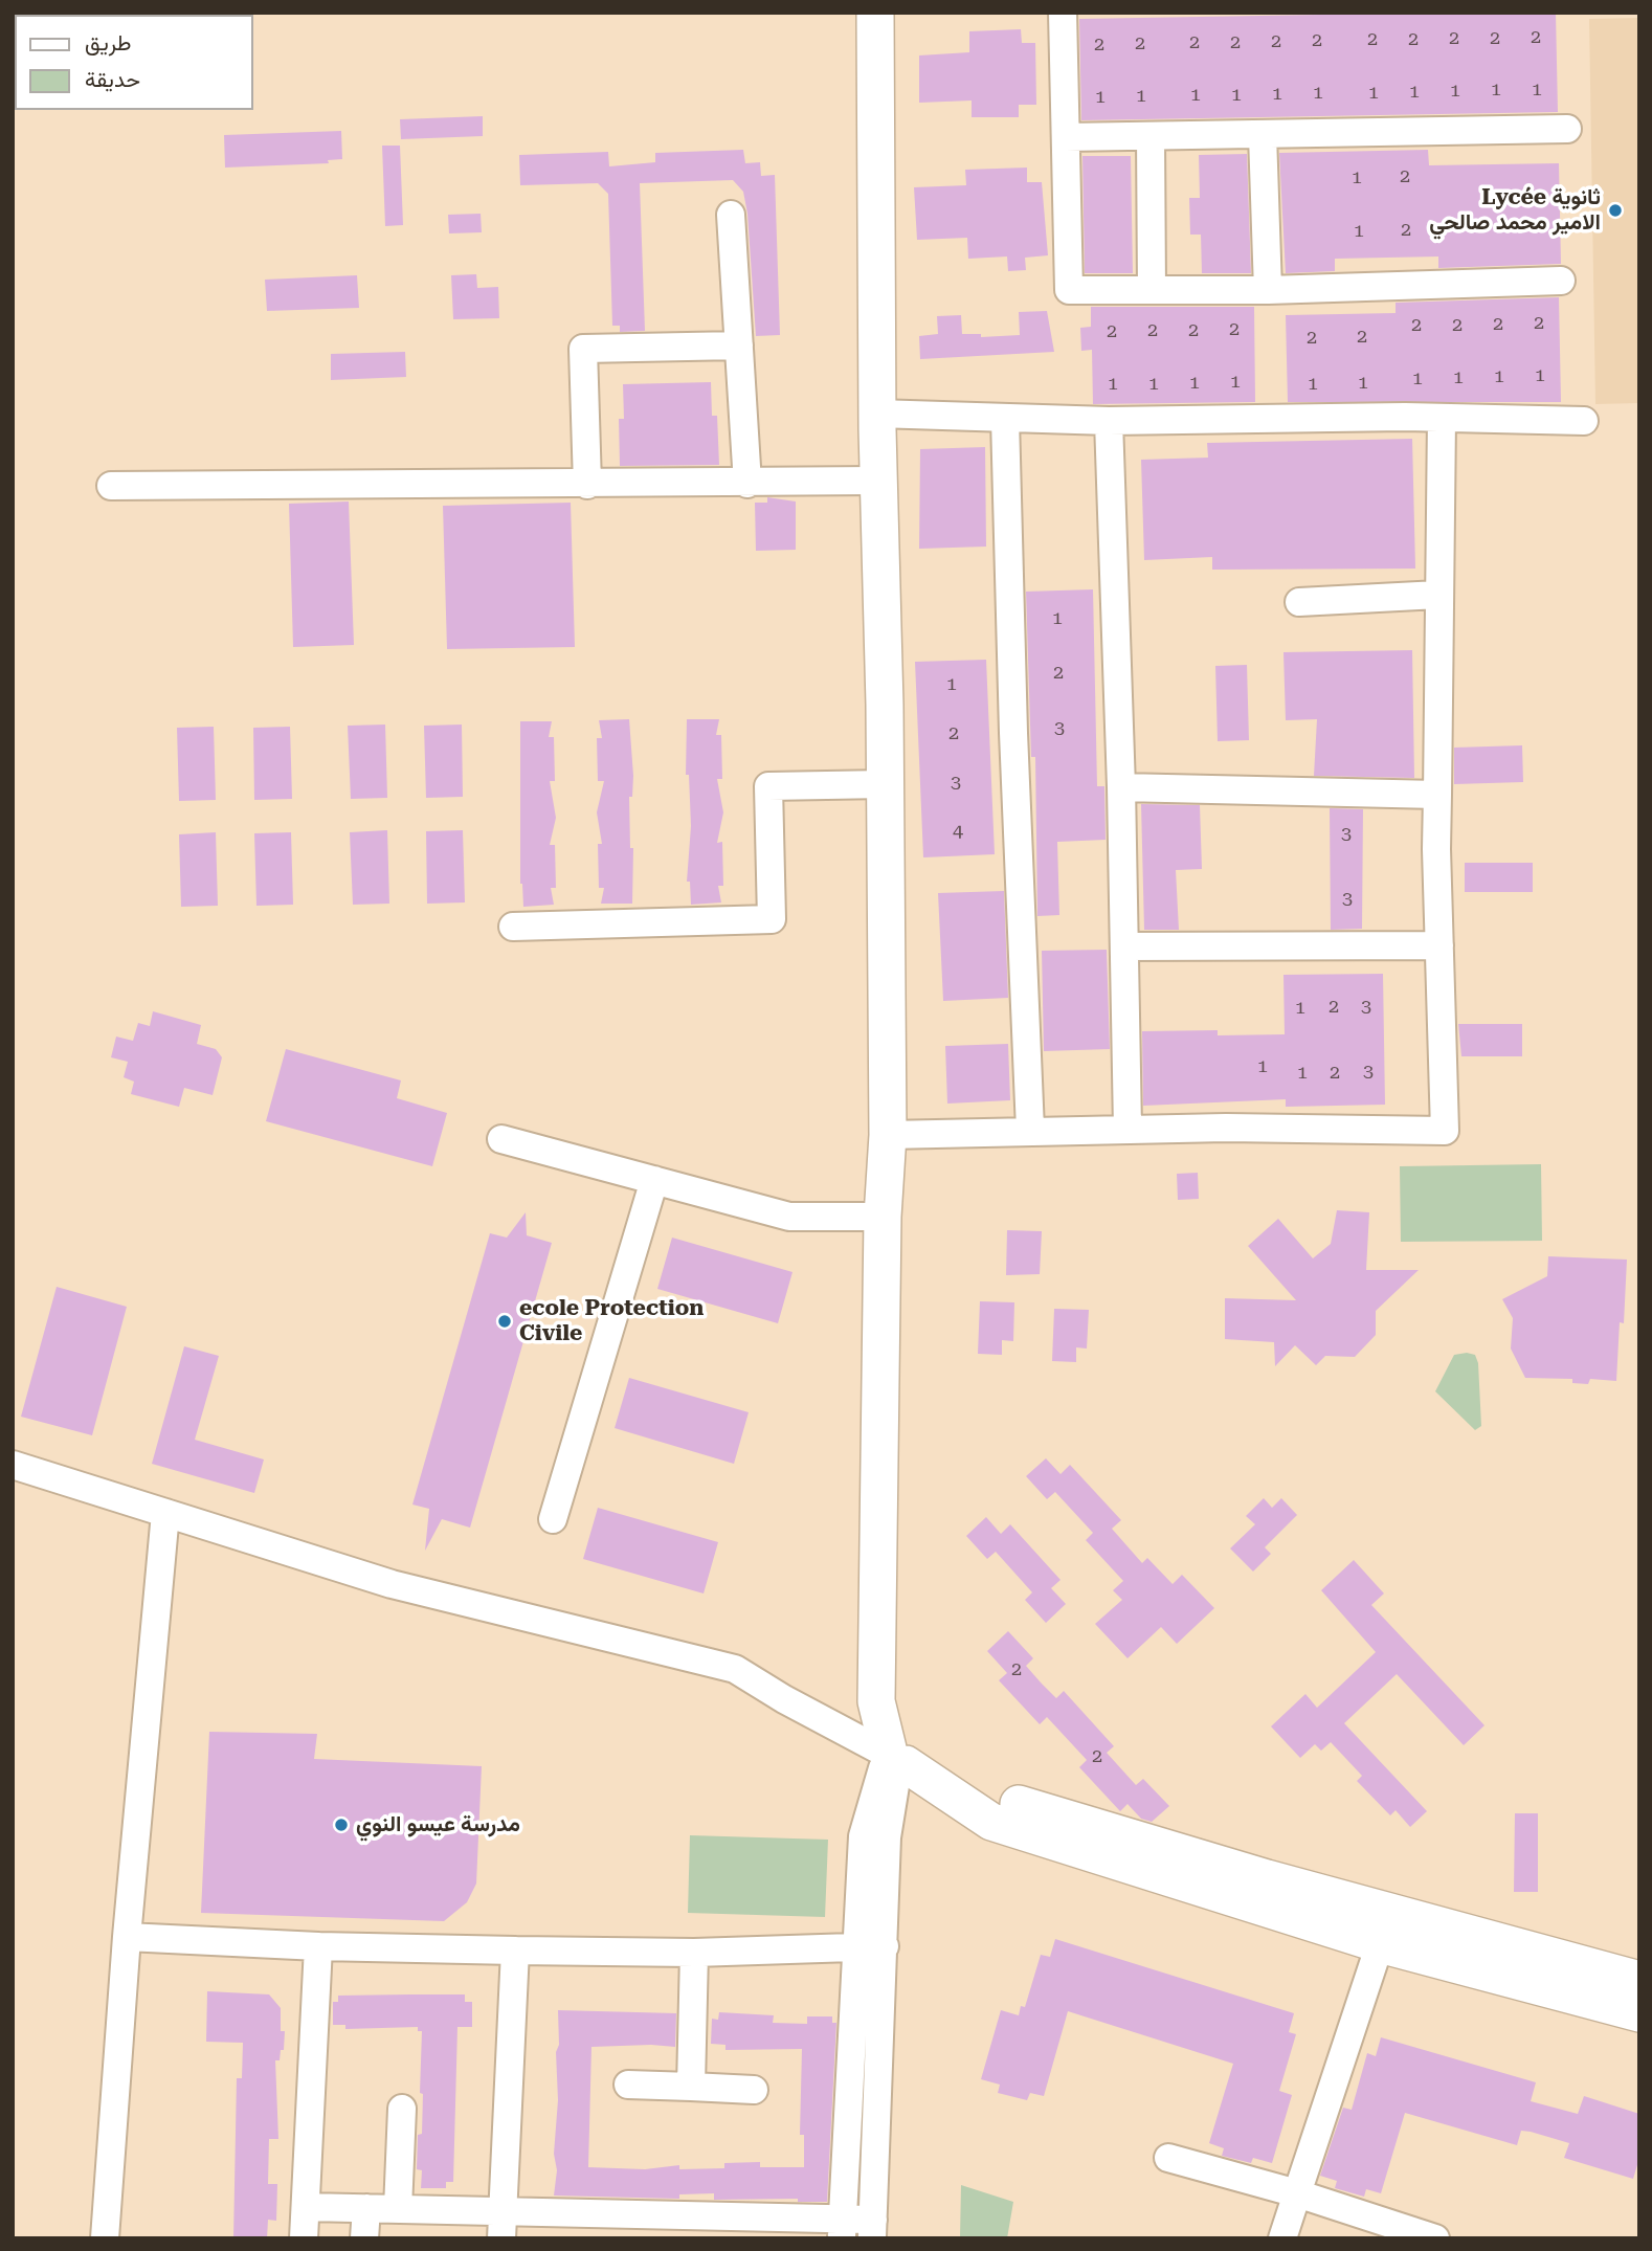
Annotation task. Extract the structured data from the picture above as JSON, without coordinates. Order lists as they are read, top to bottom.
{
  "places": ["Lycée ثانوية الامير محمد صالحي", "ecole Protection Civile", "مدرسة عيسو النوي"],
  "house_numbers": [
    "2",
    "2",
    "2",
    "2",
    "2",
    "2",
    "2",
    "2",
    "2",
    "2",
    "2",
    "1",
    "1",
    "1",
    "1",
    "1",
    "1",
    "1",
    "1",
    "1",
    "1",
    "1",
    "2",
    "1",
    "2",
    "1",
    "2",
    "2",
    "2",
    "2",
    "2",
    "2",
    "2",
    "2",
    "2",
    "2",
    "1",
    "1",
    "1",
    "1",
    "1",
    "1",
    "1",
    "1",
    "1",
    "1",
    "1",
    "2",
    "1",
    "3",
    "2",
    "3",
    "4",
    "3",
    "3",
    "2",
    "3",
    "1",
    "1",
    "3",
    "1",
    "2",
    "2",
    "2"
  ],
  "legend": ["طريق", "حديقة"]
}
